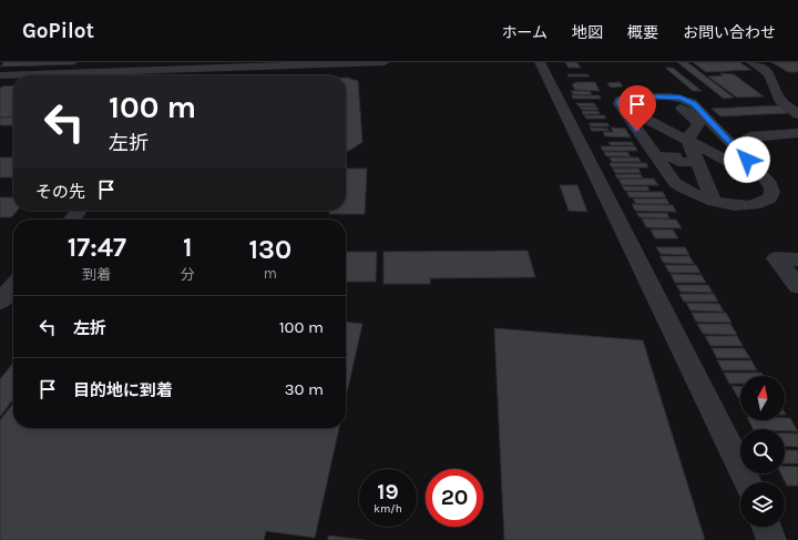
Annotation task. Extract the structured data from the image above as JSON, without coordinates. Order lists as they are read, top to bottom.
{
  "north": "top",
  "page": {
    "header": "GoPilot",
    "nav": [
      "ホーム",
      "地図",
      "概要",
      "お問い合わせ"
    ],
    "turn": ["100 m", "左折"],
    "then": "その先",
    "eta": [
      "17:47",
      "到着",
      "1",
      "分",
      "130",
      "m"
    ],
    "list": [
      {
        "name": "左折",
        "value": "100 m"
      },
      {
        "name": "目的地に到着",
        "value": "30 m"
      }
    ],
    "speed": "19 km/h",
    "limit": "20"
  }
}
